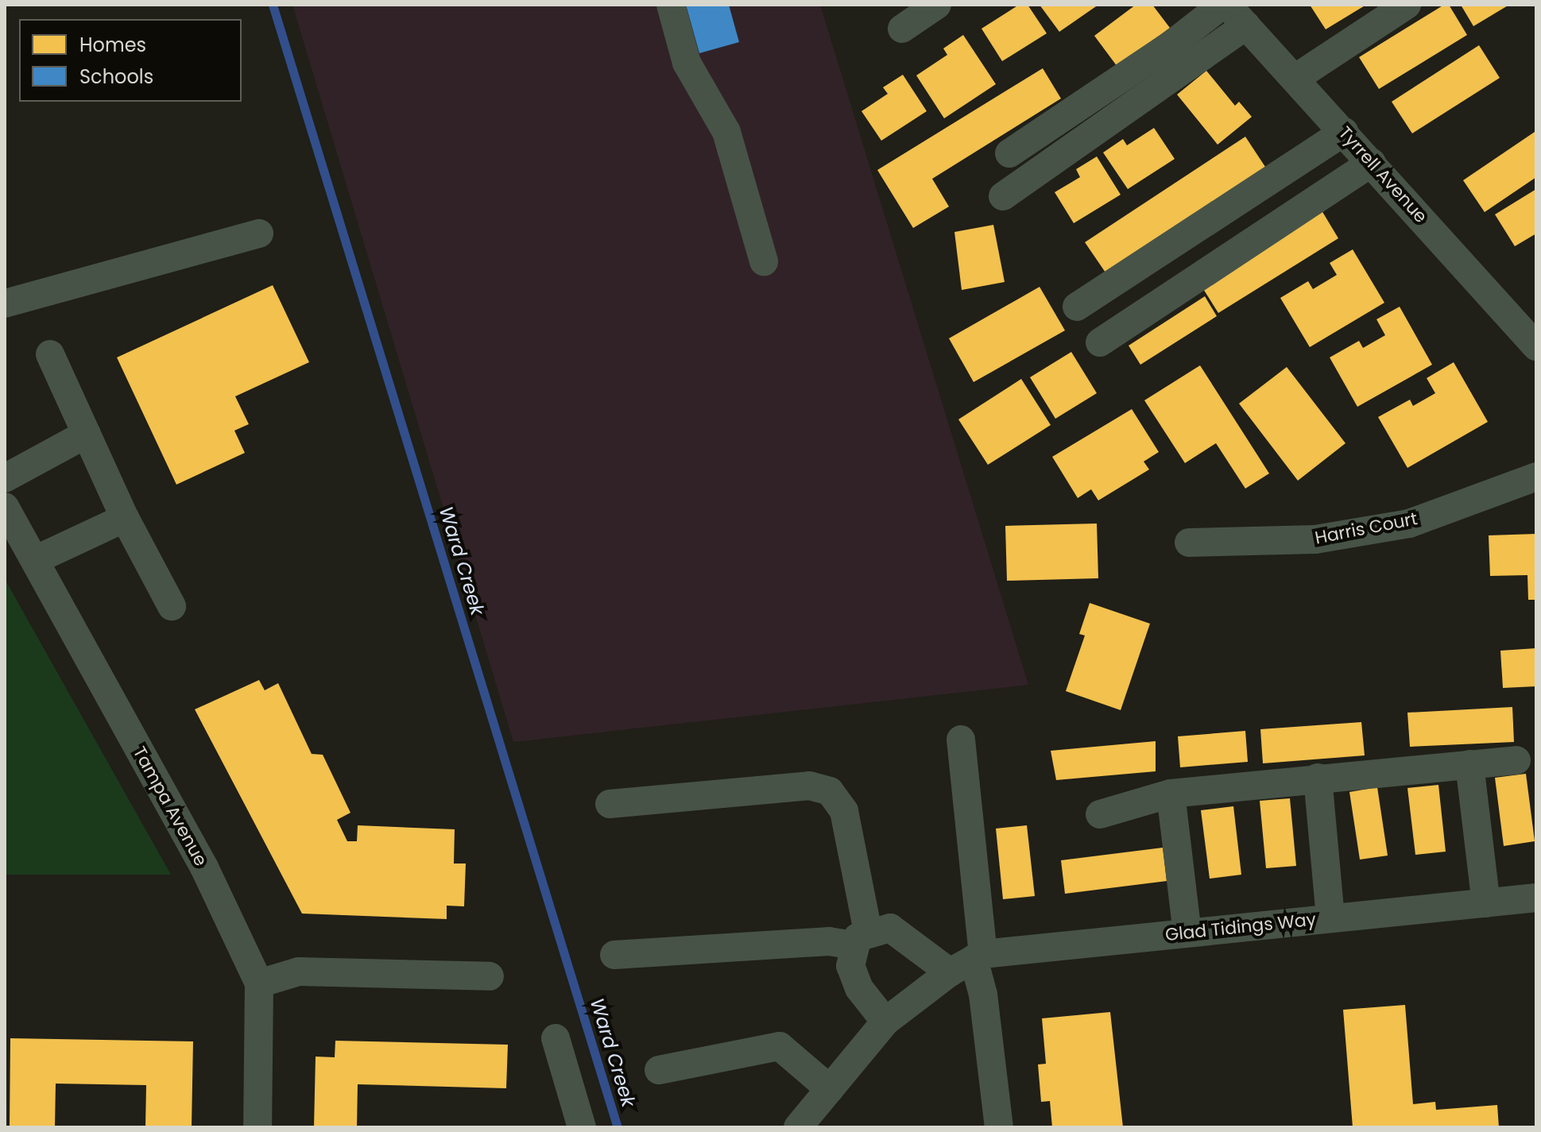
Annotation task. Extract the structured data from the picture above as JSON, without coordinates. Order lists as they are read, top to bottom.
{
  "streets": {
    "street": [
      "Tyrrell Avenue",
      "Harris Court",
      "Tampa Avenue",
      "Glad Tidings Way"
    ]
  },
  "water": ["Ward Creek"],
  "legend": ["Homes", "Schools"]
}
